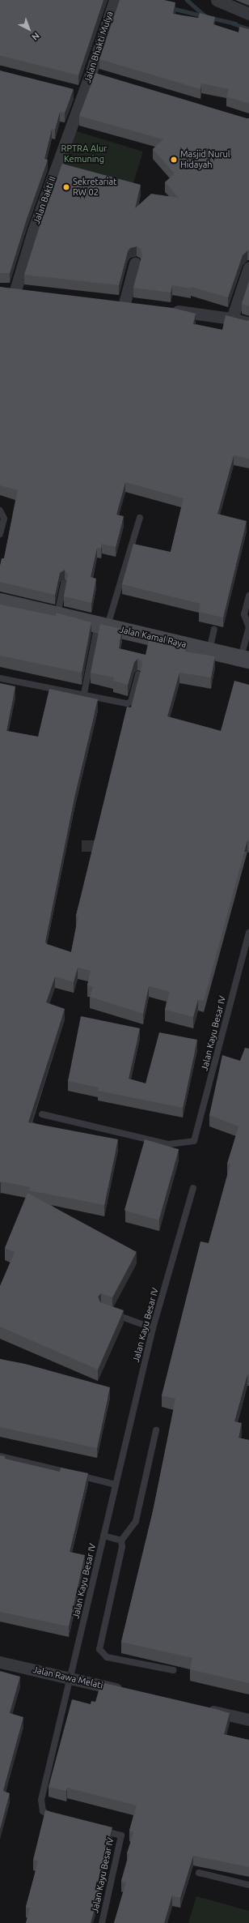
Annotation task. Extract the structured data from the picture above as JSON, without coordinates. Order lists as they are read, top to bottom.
{
  "streets": {
    "main road": ["Jalan Kamal Raya"],
    "street": ["Jalan Bhakti Mulya", "Jalan Bakti II", "Jalan Rawa Melati"],
    "lane": ["Jalan Kayu Besar IV"]
  },
  "crossings": [
    ["Jalan Bhakti Mulya", "Jalan Bakti II"],
    ["Jalan Kayu Besar IV", "Jalan Rawa Melati"]
  ],
  "parks": ["RPTRA Alur Kemuning"],
  "places": ["Masjid Nurul Hidayah", "Sekretariat RW 02"],
  "north": "bottom right"
}
